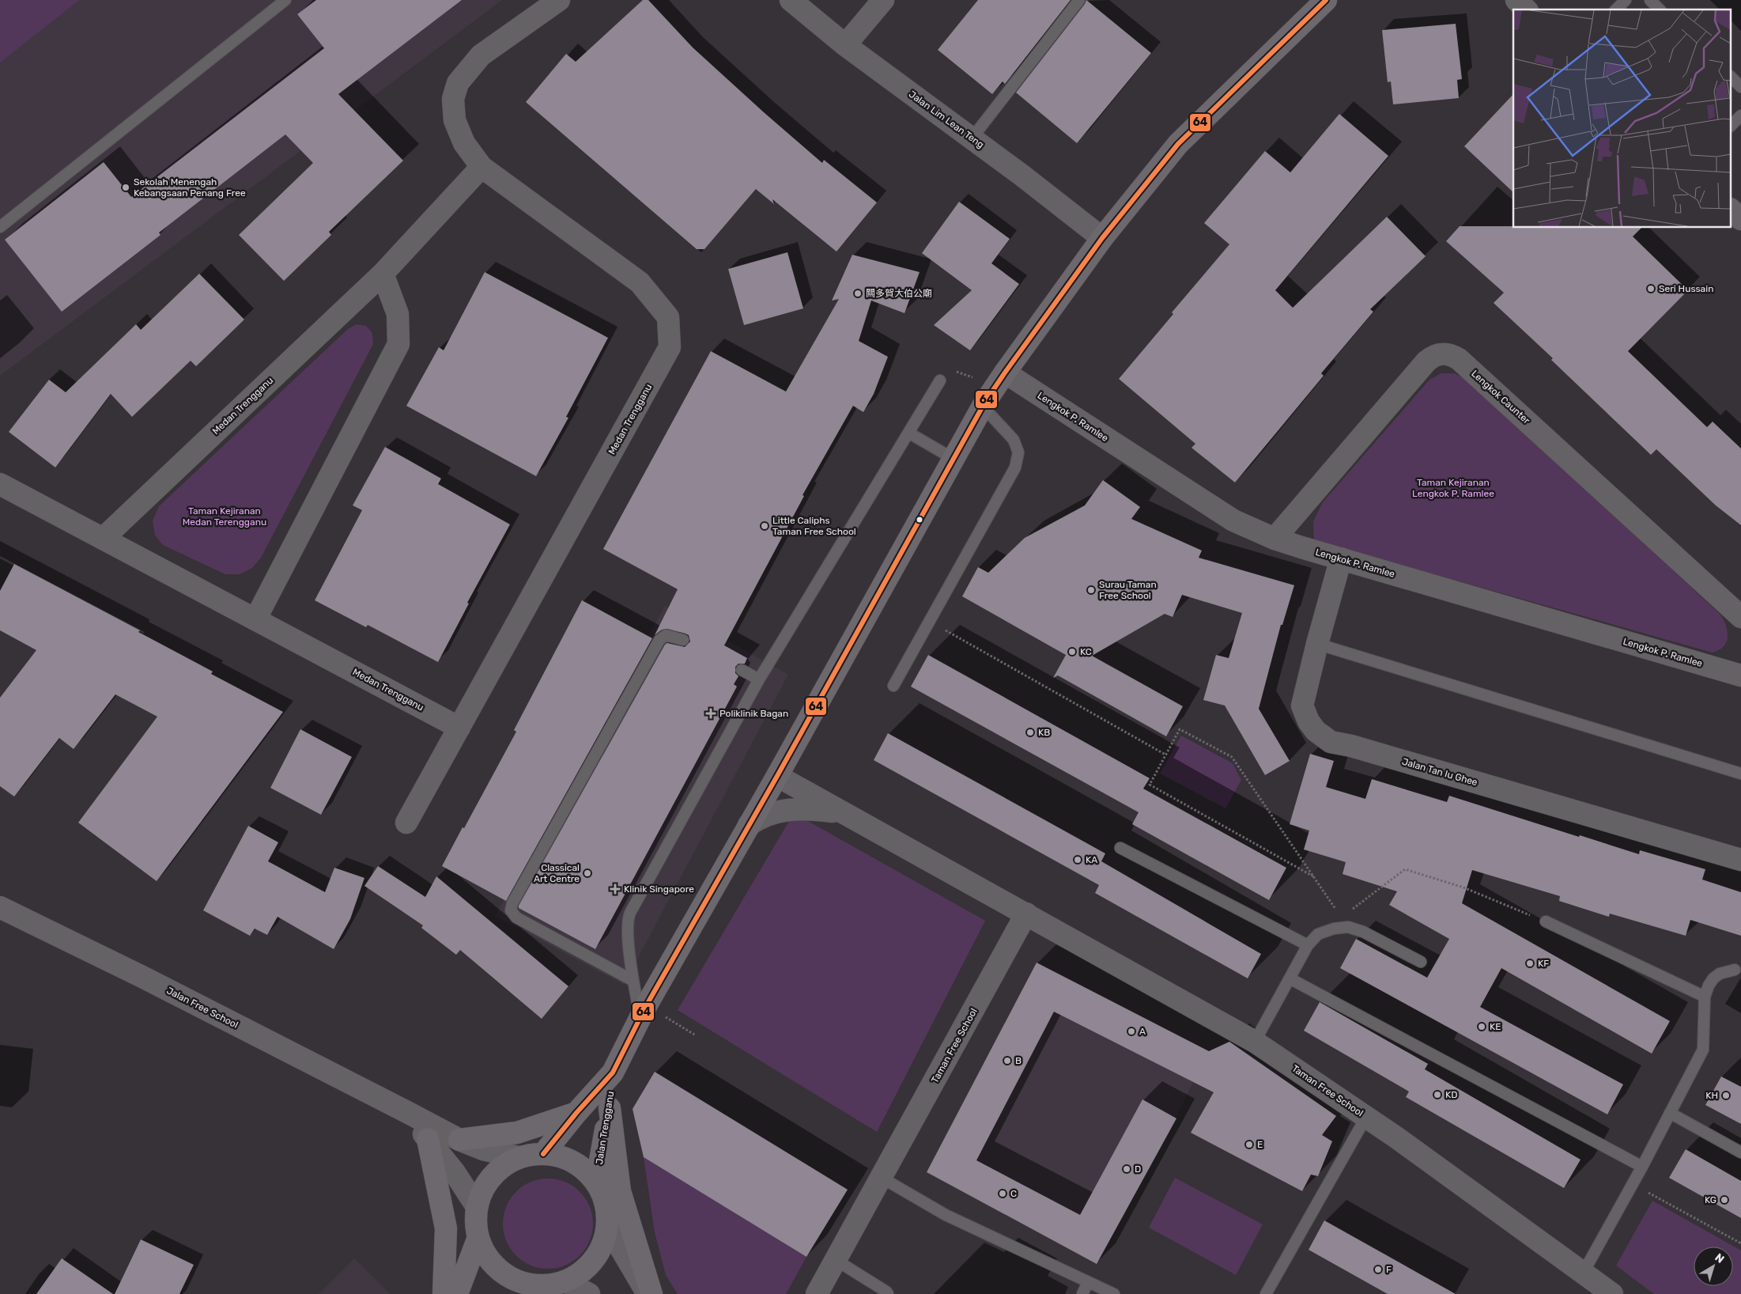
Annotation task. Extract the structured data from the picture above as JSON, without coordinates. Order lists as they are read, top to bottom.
{
  "streets": {
    "main road": ["Jalan Trengganu"],
    "street": [
      "Jalan Lim Lean Teng",
      "Lengkok Caunter",
      "Medan Trengganu",
      "Lengkok P. Ramlee",
      "Jalan Tan Iu Ghee",
      "Jalan Free School",
      "Taman Free School"
    ]
  },
  "crossings": [
    ["Jalan Lim Lean Teng", "Jalan Trengganu"],
    ["Lengkok Caunter", "Lengkok P. Ramlee"],
    ["Lengkok P. Ramlee", "Jalan Tan Iu Ghee"],
    ["Lengkok P. Ramlee", "Jalan Trengganu"],
    ["Jalan Free School", "Jalan Trengganu"],
    ["Taman Free School", "Jalan Trengganu"]
  ],
  "parks": ["Taman Kejiranan Lengkok P. Ramlee", "Taman Kejiranan Medan Terengganu"],
  "places": {
    "other": [
      "Sekolah Menengah Kebangsaan Penang Free",
      "Seri Hussain",
      "闗多賀大伯公廟",
      "Little Caliphs Taman Free School",
      "Surau Taman Free School",
      "KC",
      "KB",
      "KA",
      "Classical Art Centre",
      "KF",
      "KE",
      "A",
      "B",
      "KD",
      "KH",
      "E",
      "D",
      "C",
      "KG",
      "F"
    ],
    "health": ["Poliklinik Bagan", "Klinik Singapore"]
  },
  "lines": ["transit line 64"],
  "north": "top right"
}
